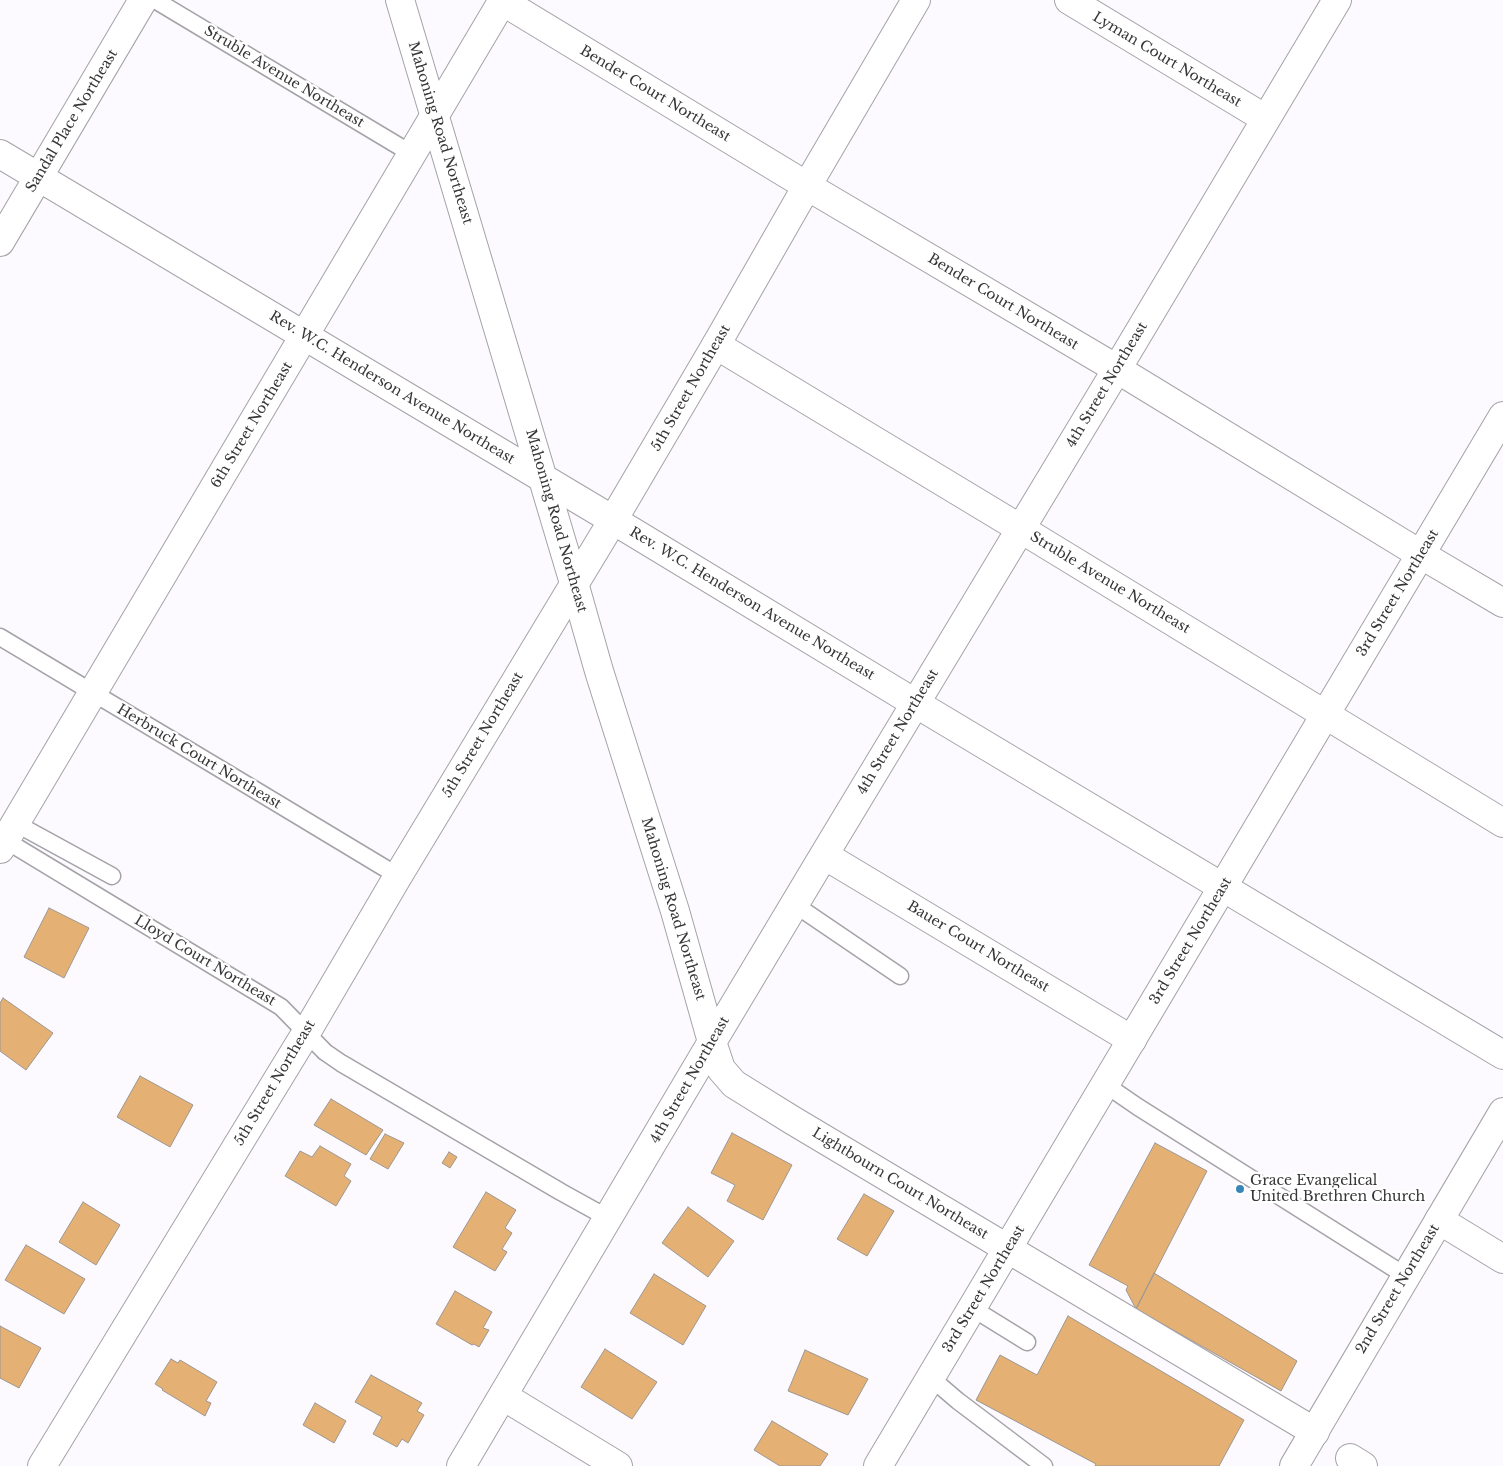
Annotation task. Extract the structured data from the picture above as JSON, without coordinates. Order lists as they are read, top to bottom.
{
  "streets": {
    "street": [
      "Lyman Court Northeast",
      "Struble Avenue Northeast",
      "Bender Court Northeast",
      "Sandal Place Northeast",
      "Mahoning Road Northeast",
      "4th Street Northeast",
      "Rev. W.C. Henderson Avenue Northeast",
      "5th Street Northeast",
      "6th Street Northeast",
      "3rd Street Northeast",
      "Bauer Court Northeast",
      "Lightbourn Court Northeast",
      "2nd Street Northeast"
    ],
    "lane": ["Herbruck Court Northeast", "Lloyd Court Northeast"]
  },
  "crossings": [
    ["Lyman Court Northeast", "4th Street Northeast"],
    ["Struble Avenue Northeast", "4th Street Northeast"],
    ["Struble Avenue Northeast", "5th Street Northeast"],
    ["Struble Avenue Northeast", "6th Street Northeast"],
    ["Struble Avenue Northeast", "3rd Street Northeast"],
    ["Bender Court Northeast", "4th Street Northeast"],
    ["Bender Court Northeast", "5th Street Northeast"],
    ["Bender Court Northeast", "6th Street Northeast"],
    ["Bender Court Northeast", "3rd Street Northeast"],
    ["Sandal Place Northeast", "Rev. W.C. Henderson Avenue Northeast"],
    ["Mahoning Road Northeast", "4th Street Northeast"],
    ["Mahoning Road Northeast", "Rev. W.C. Henderson Avenue Northeast"],
    ["Mahoning Road Northeast", "5th Street Northeast"],
    ["Mahoning Road Northeast", "6th Street Northeast"],
    ["Mahoning Road Northeast", "Lightbourn Court Northeast"],
    ["4th Street Northeast", "Rev. W.C. Henderson Avenue Northeast"],
    ["4th Street Northeast", "Bauer Court Northeast"],
    ["4th Street Northeast", "Lloyd Court Northeast"],
    ["4th Street Northeast", "Lightbourn Court Northeast"],
    ["Rev. W.C. Henderson Avenue Northeast", "5th Street Northeast"],
    ["Rev. W.C. Henderson Avenue Northeast", "6th Street Northeast"],
    ["Rev. W.C. Henderson Avenue Northeast", "3rd Street Northeast"],
    ["5th Street Northeast", "Herbruck Court Northeast"],
    ["5th Street Northeast", "Lloyd Court Northeast"],
    ["6th Street Northeast", "Herbruck Court Northeast"],
    ["6th Street Northeast", "Lloyd Court Northeast"],
    ["3rd Street Northeast", "Bauer Court Northeast"],
    ["3rd Street Northeast", "Lightbourn Court Northeast"],
    ["Lightbourn Court Northeast", "2nd Street Northeast"]
  ],
  "places": ["Grace Evangelical United Brethren Church"]
}
